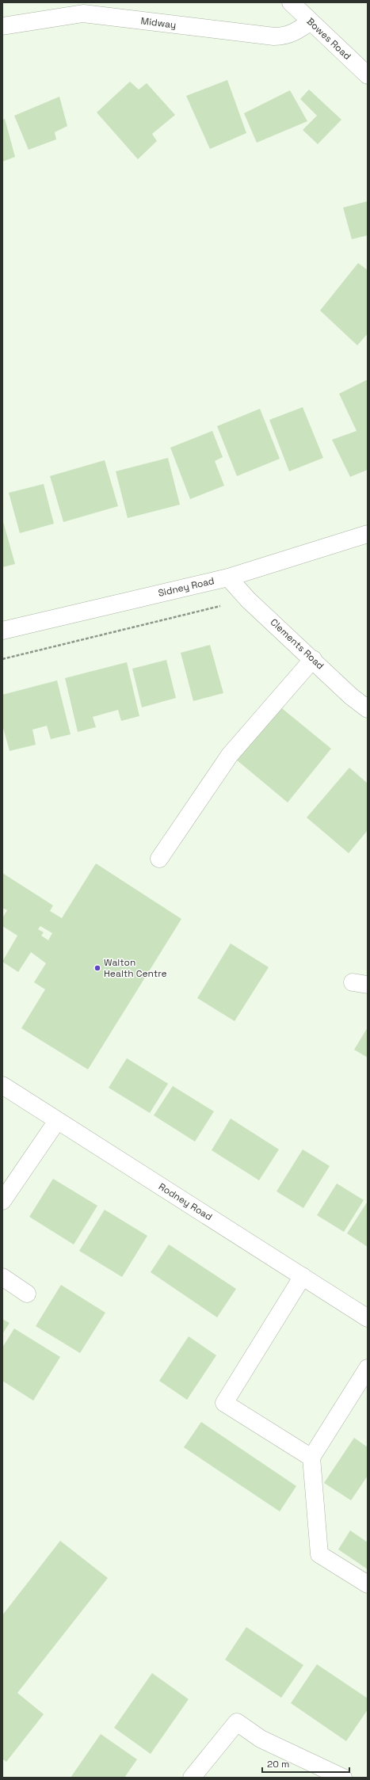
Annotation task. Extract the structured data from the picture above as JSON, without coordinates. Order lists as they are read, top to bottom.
{
  "streets": {
    "street": [
      "Midway",
      "Bowes Road",
      "Sidney Road",
      "Clements Road",
      "Rodney Road"
    ]
  },
  "crossings": [
    ["Midway", "Bowes Road"],
    ["Sidney Road", "Clements Road"]
  ],
  "places": ["Walton Health Centre"],
  "scale_bar": "20 m"
}
